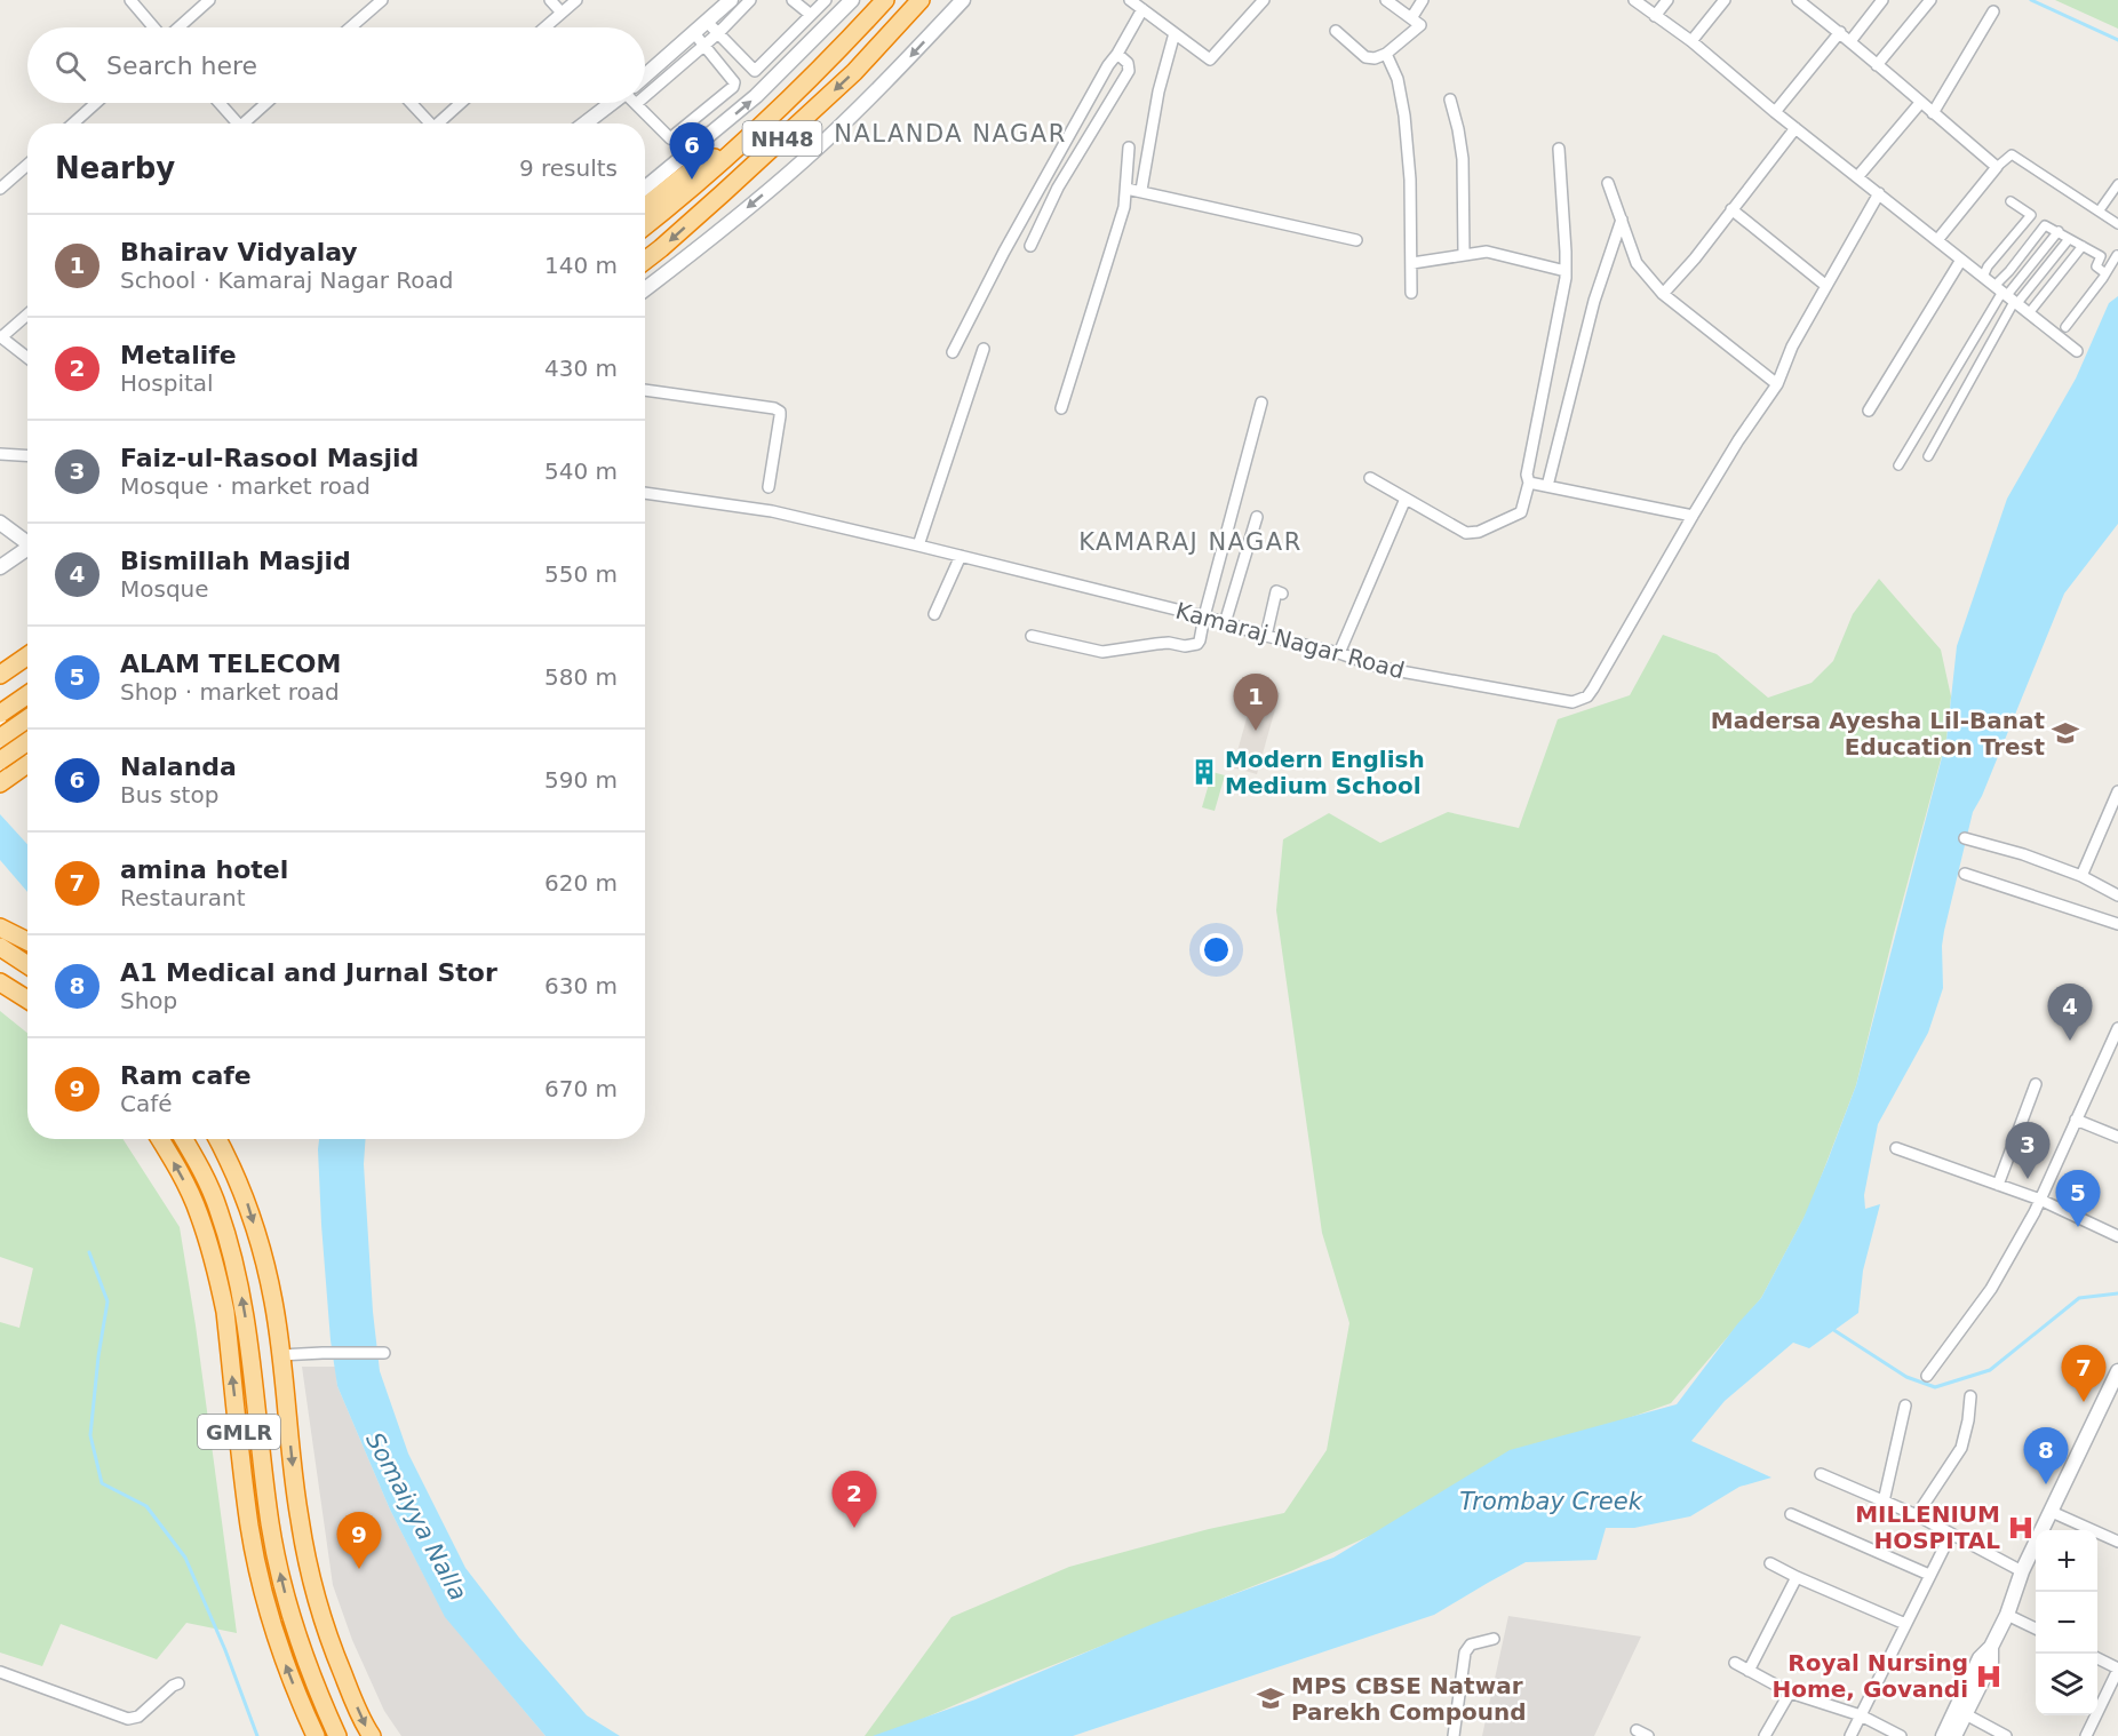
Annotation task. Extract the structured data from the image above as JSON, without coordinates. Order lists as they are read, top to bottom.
{
  "streets": {
    "highway": ["NH48", "GMLR"],
    "street": ["Kamaraj Nagar Road"]
  },
  "districts": ["NALANDA NAGAR", "KAMARAJ NAGAR"],
  "water": ["Trombay Creek", "Somaiyya Nalla"],
  "places": {
    "school or university": ["Madersa Ayesha Lil-Banat Education Trest", "MPS CBSE Natwar Parekh Compound"],
    "building": ["Modern English Medium School"],
    "hospital": ["MILLENIUM HOSPITAL", "Royal Nursing Home, Govandi"]
  },
  "page": {
    "search": "Search here",
    "pins": [
      "6",
      "1",
      "4",
      "3",
      "5",
      "7",
      "8",
      "2",
      "9"
    ],
    "heading": ["Nearby", "9 results"],
    "list": [
      {
        "mark": "1",
        "name": "Bhairav Vidyalay",
        "note": "School · Kamaraj Nagar Road",
        "value": "140 m"
      },
      {
        "mark": "2",
        "name": "Metalife",
        "note": "Hospital",
        "value": "430 m"
      },
      {
        "mark": "3",
        "name": "Faiz-ul-Rasool Masjid",
        "note": "Mosque · market road",
        "value": "540 m"
      },
      {
        "mark": "4",
        "name": "Bismillah Masjid",
        "note": "Mosque",
        "value": "550 m"
      },
      {
        "mark": "5",
        "name": "ALAM TELECOM",
        "note": "Shop · market road",
        "value": "580 m"
      },
      {
        "mark": "6",
        "name": "Nalanda",
        "note": "Bus stop",
        "value": "590 m"
      },
      {
        "mark": "7",
        "name": "amina hotel",
        "note": "Restaurant",
        "value": "620 m"
      },
      {
        "mark": "8",
        "name": "A1 Medical and Jurnal Stor",
        "note": "Shop",
        "value": "630 m"
      },
      {
        "mark": "9",
        "name": "Ram cafe",
        "note": "Café",
        "value": "670 m"
      }
    ],
    "map_buttons": ["+", "−"]
  }
}
